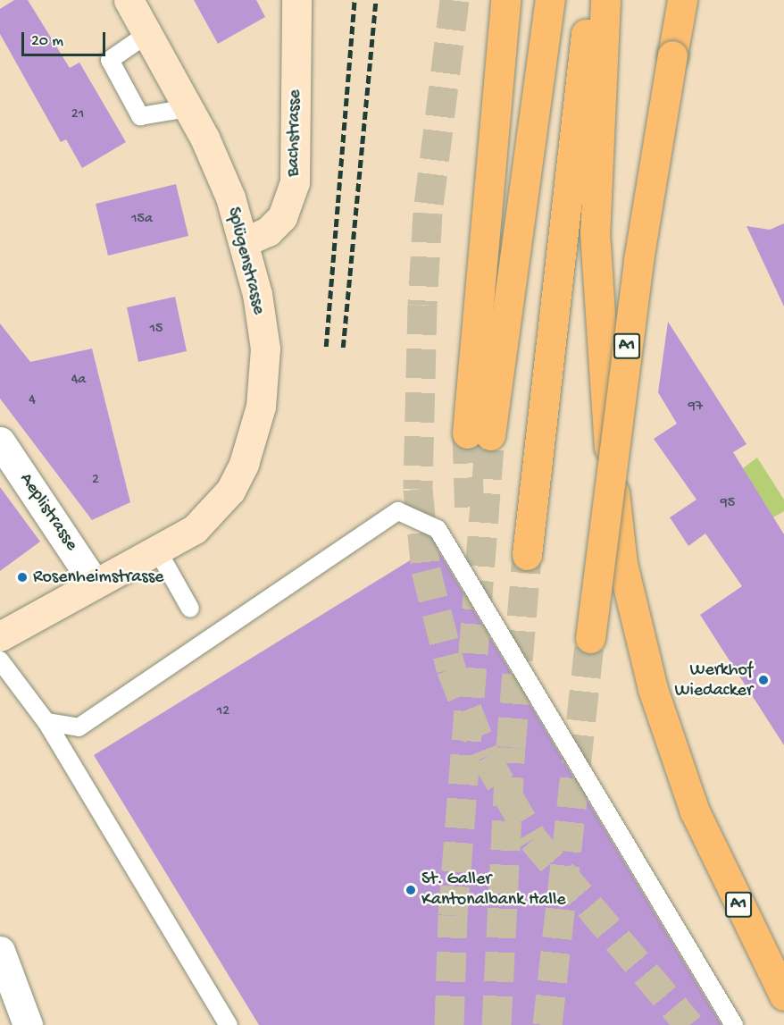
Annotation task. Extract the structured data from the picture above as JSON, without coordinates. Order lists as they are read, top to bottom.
{
  "streets": {
    "highway": ["A1"],
    "main road": ["Bachstrasse", "Splügenstrasse"],
    "street": ["Aeplistrasse"]
  },
  "crossings": [
    ["Bachstrasse", "Splügenstrasse"],
    ["Splügenstrasse", "Aeplistrasse"]
  ],
  "places": ["Rosenheimstrasse", "Werkhof Wiedacker", "St. Galler Kantonalbank Halle"],
  "house_numbers": [
    "21",
    "15a",
    "15",
    "4a",
    "4",
    "97",
    "2",
    "95",
    "12"
  ],
  "scale_bar": "20 m"
}
